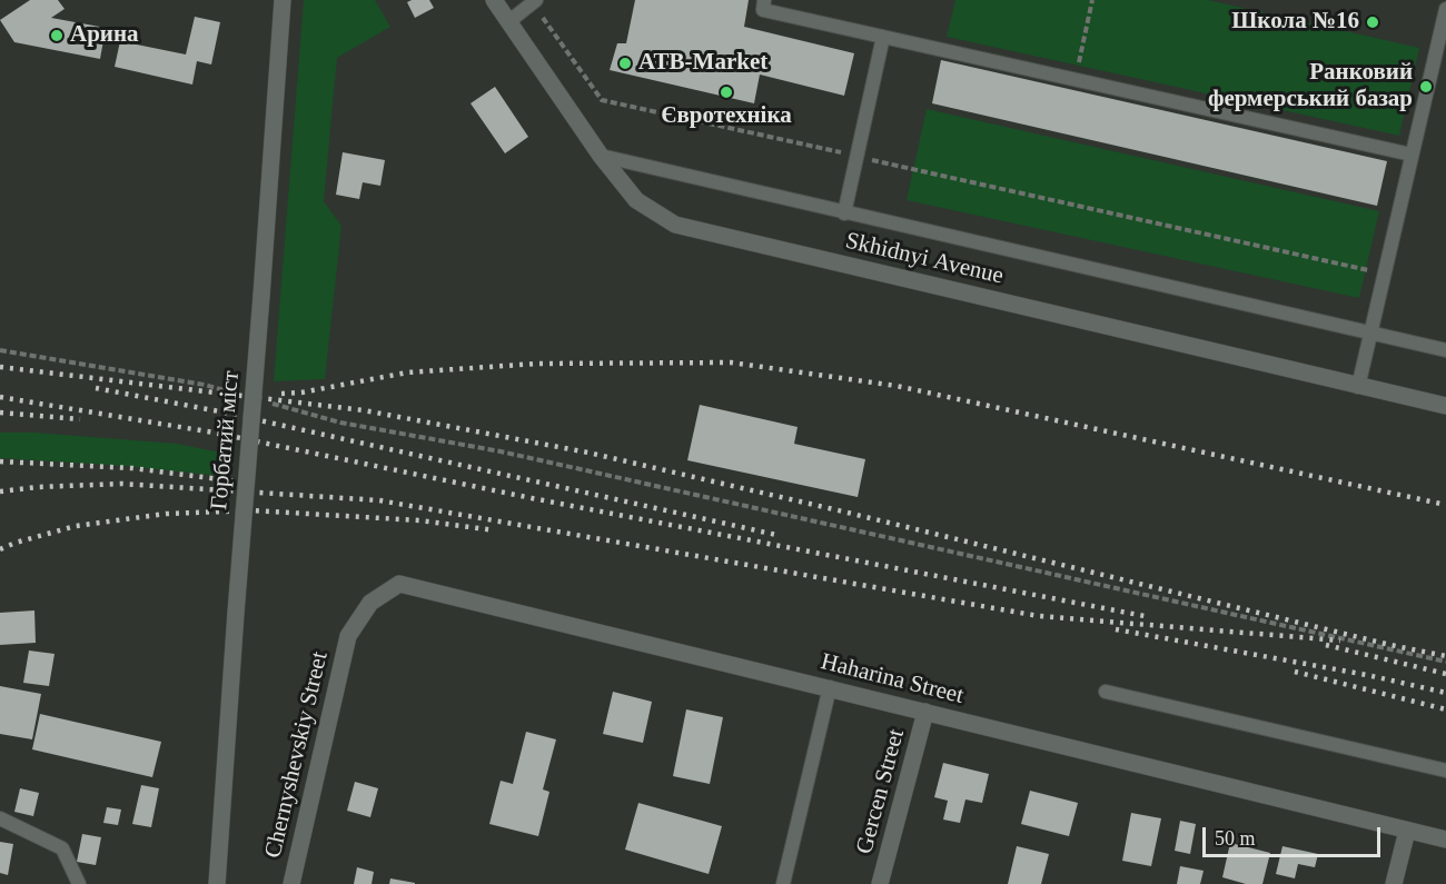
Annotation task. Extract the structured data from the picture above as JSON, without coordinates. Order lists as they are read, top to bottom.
{
  "streets": {
    "street": [
      "Skhidnyi Avenue",
      "Горбатий міст",
      "Haharina Street",
      "Chernyshevskiy Street",
      "Gercen Street"
    ]
  },
  "crossings": [
    ["Haharina Street", "Chernyshevskiy Street"],
    ["Haharina Street", "Gercen Street"]
  ],
  "places": [
    "Школа №16",
    "Арина",
    "ATB-Market",
    "Ранковий фермерський базар",
    "Євротехніка"
  ],
  "scale_bar": "50 m"
}
